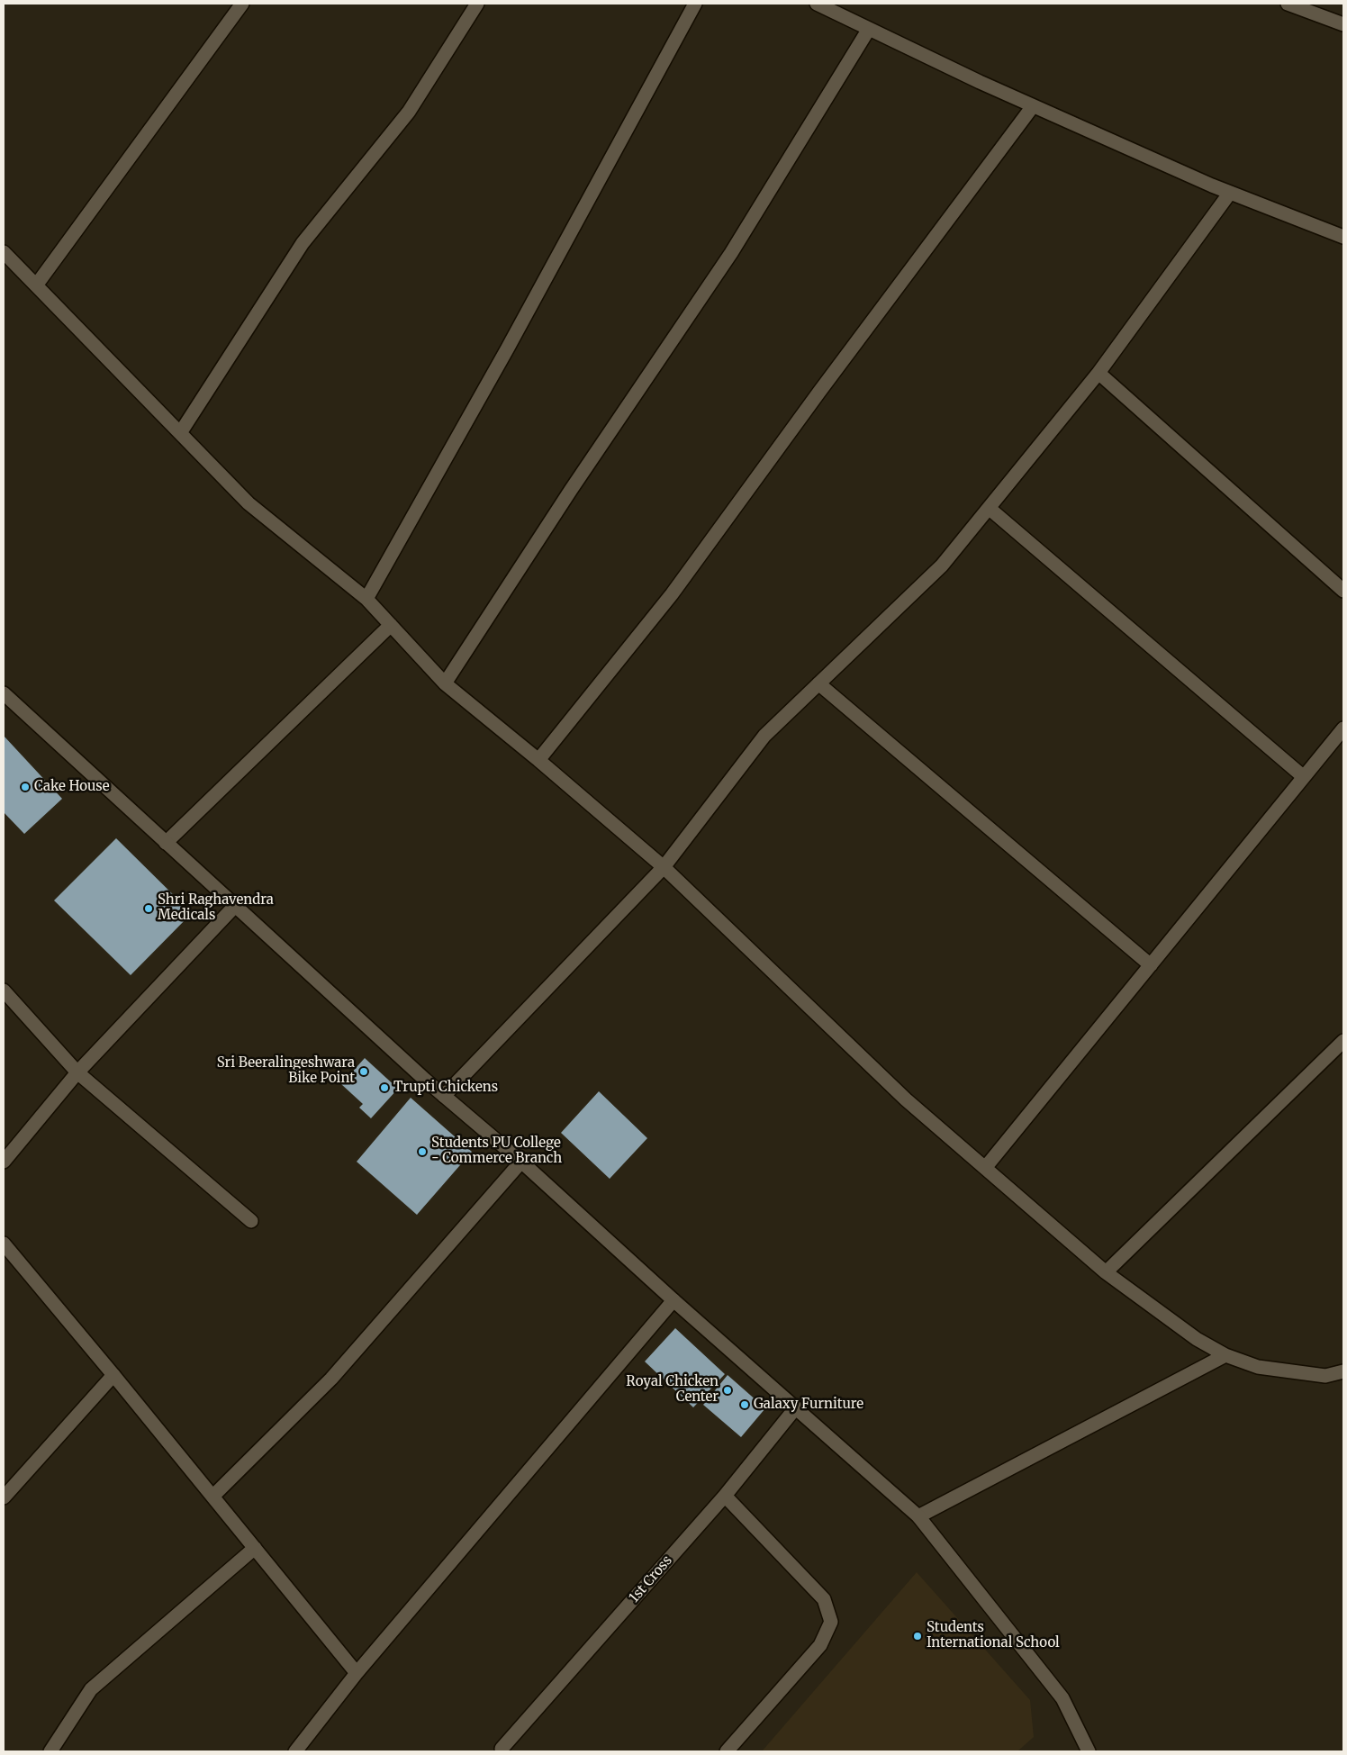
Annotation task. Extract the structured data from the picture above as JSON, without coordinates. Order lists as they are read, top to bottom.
{
  "streets": {
    "street": ["1st Cross"]
  },
  "places": [
    "Cake House",
    "Shri Raghavendra Medicals",
    "Sri Beeralingeshwara Bike Point",
    "Trupti Chickens",
    "Students PU College - Commerce Branch",
    "Royal Chicken Center",
    "Galaxy Furniture",
    "Students International School"
  ]
}
